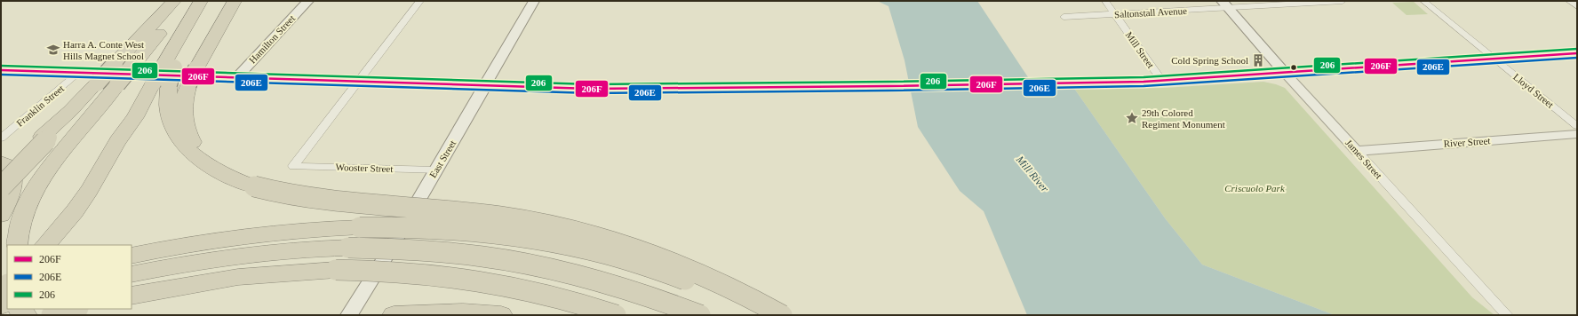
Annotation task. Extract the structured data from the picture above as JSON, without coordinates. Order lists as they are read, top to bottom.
{
  "streets": {
    "main road": ["Hamilton Street", "East Street", "James Street"],
    "street": [
      "Saltonstall Avenue",
      "Mill Street",
      "Lloyd Street",
      "Franklin Street",
      "River Street",
      "Wooster Street"
    ]
  },
  "crossings": [
    ["Saltonstall Avenue", "Mill Street"],
    ["Saltonstall Avenue", "James Street"],
    ["River Street", "James Street"],
    ["East Street", "Wooster Street"]
  ],
  "water": ["Mill River"],
  "parks": ["Criscuolo Park"],
  "places": {
    "school or university": ["Harra A. Conte West Hills Magnet School"],
    "building": ["Cold Spring School"],
    "place": ["29th Colored Regiment Monument"]
  },
  "lines": ["transit line 206", "transit line 206F", "transit line 206E"],
  "legend": ["206F", "206E", "206"]
}
